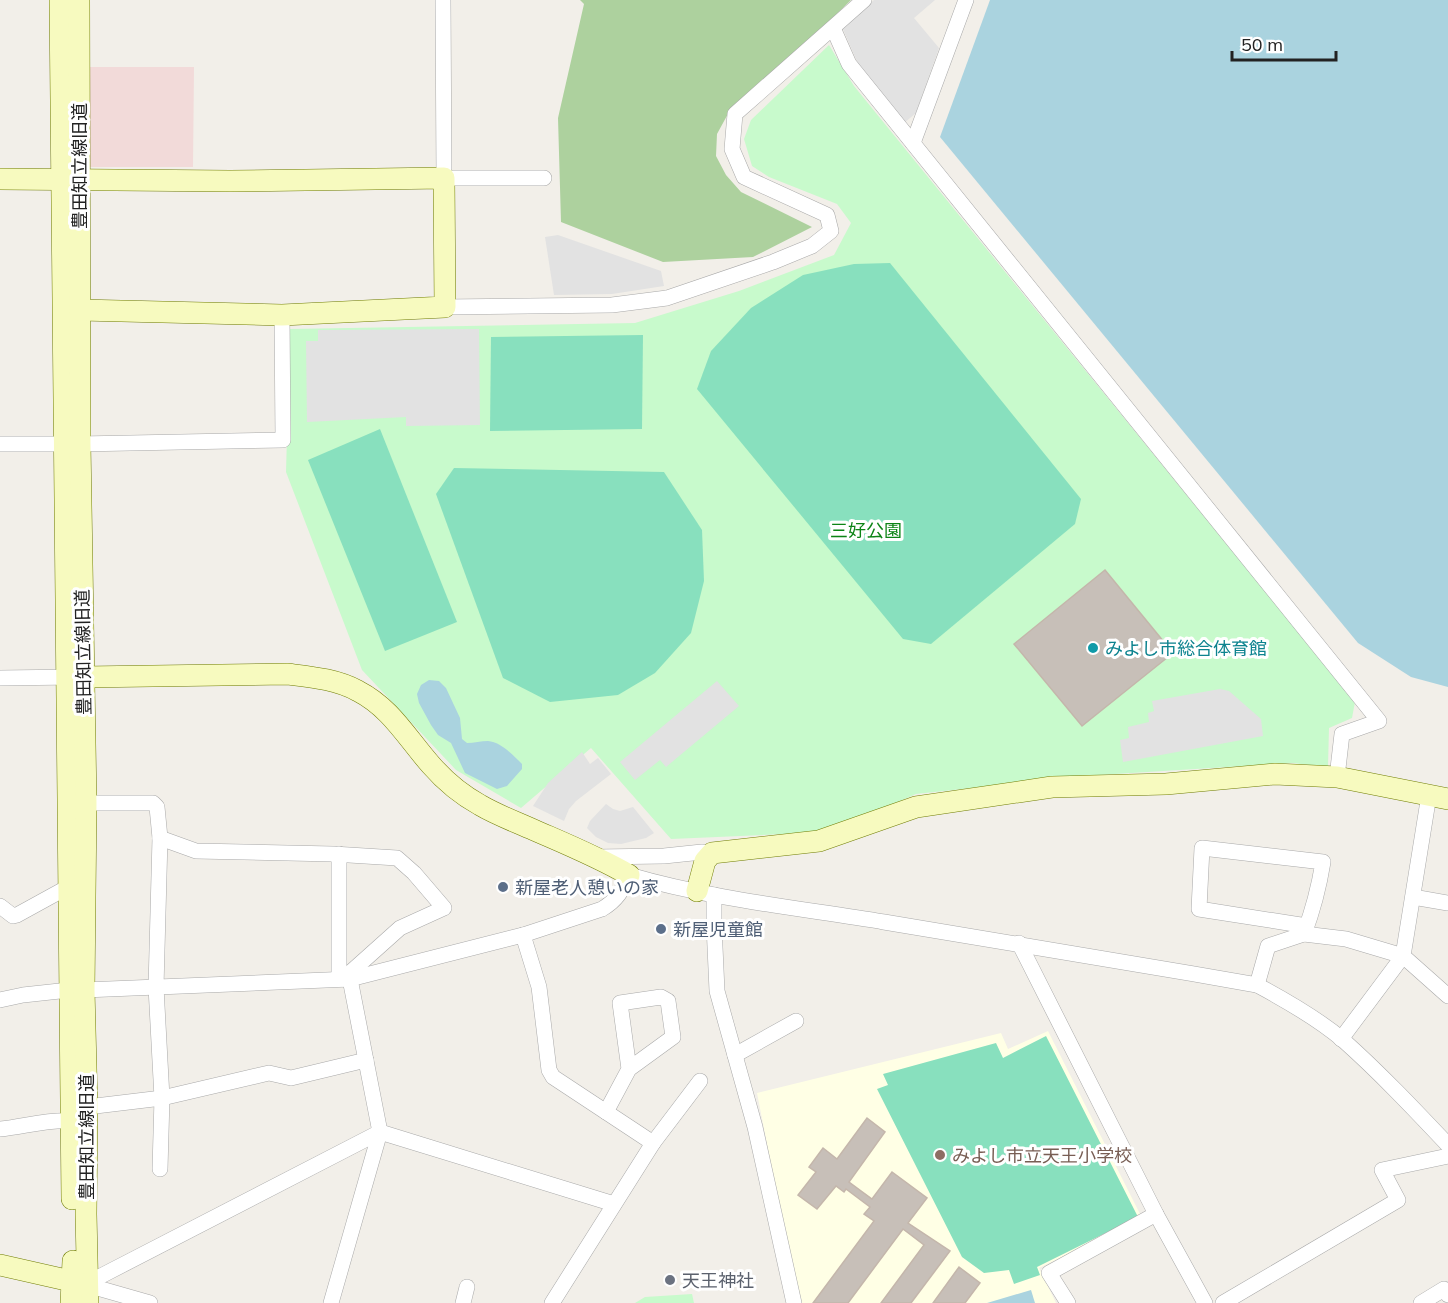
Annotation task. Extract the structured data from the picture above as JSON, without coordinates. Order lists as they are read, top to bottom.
{
  "streets": {
    "street": ["豊田知立線旧道"]
  },
  "parks": ["三好公園"],
  "places": [
    "みよし市総合体育館",
    "新屋老人憩いの家",
    "新屋児童館",
    "みよし市立天王小学校",
    "天王神社"
  ],
  "scale_bar": "50 m"
}
